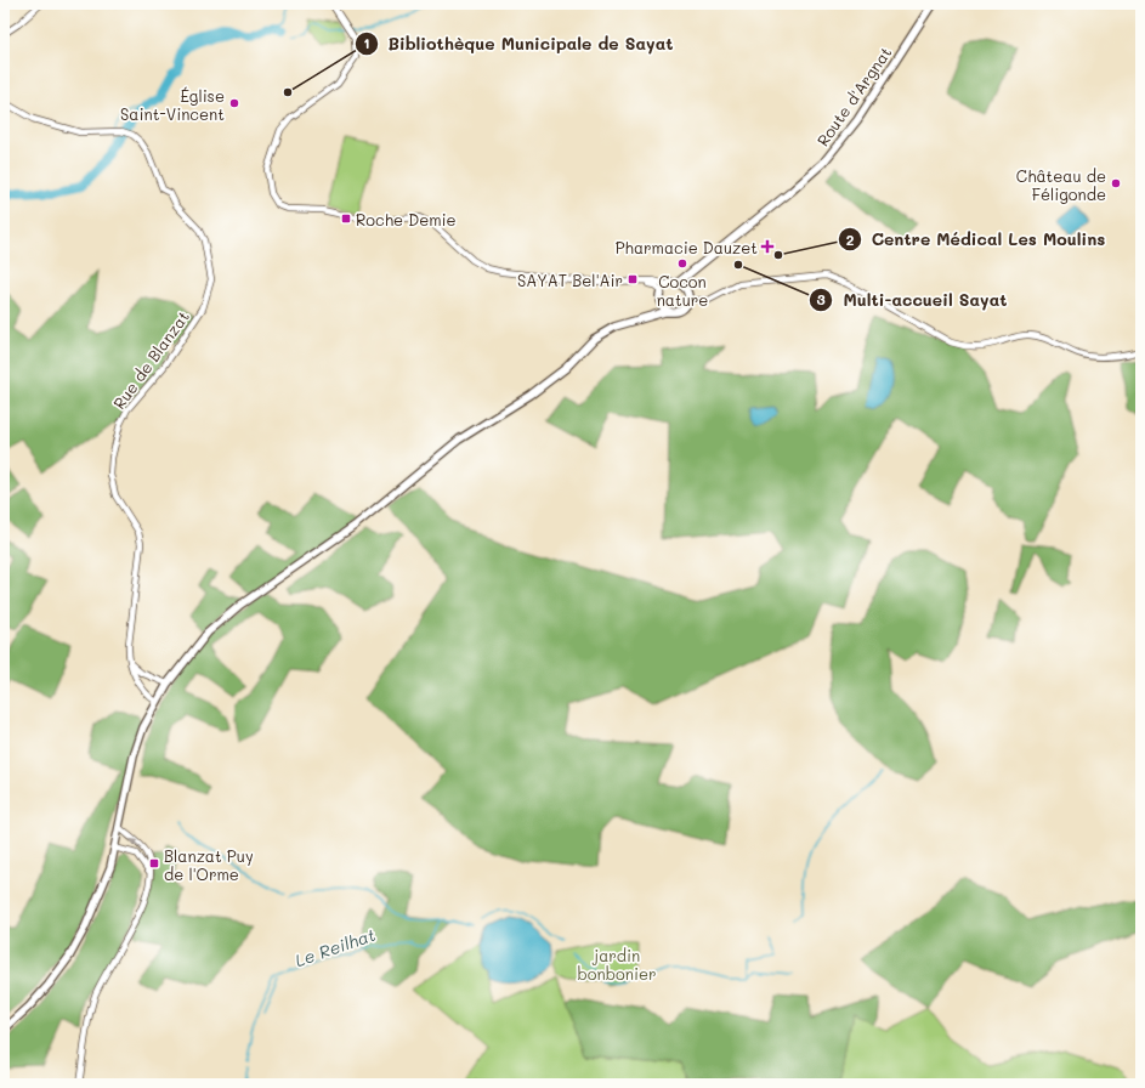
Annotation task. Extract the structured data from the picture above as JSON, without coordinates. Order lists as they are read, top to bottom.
{
  "streets": {
    "main road": ["Route d'Argnat"],
    "street": ["Rue de Blanzat"]
  },
  "water": ["Le Reilhat"],
  "parks": ["jardin bonbonier"],
  "places": {
    "other": [
      "Bibliothèque Municipale de Sayat",
      "Église Saint-Vincent",
      "Château de Féligonde",
      "Centre Médical Les Moulins",
      "Cocon nature",
      "Multi-accueil Sayat"
    ],
    "transit": ["Roche Demie", "SAYAT Bel'Air", "Blanzat Puy de l'Orme"],
    "health": ["Pharmacie Dauzet"]
  }
}
